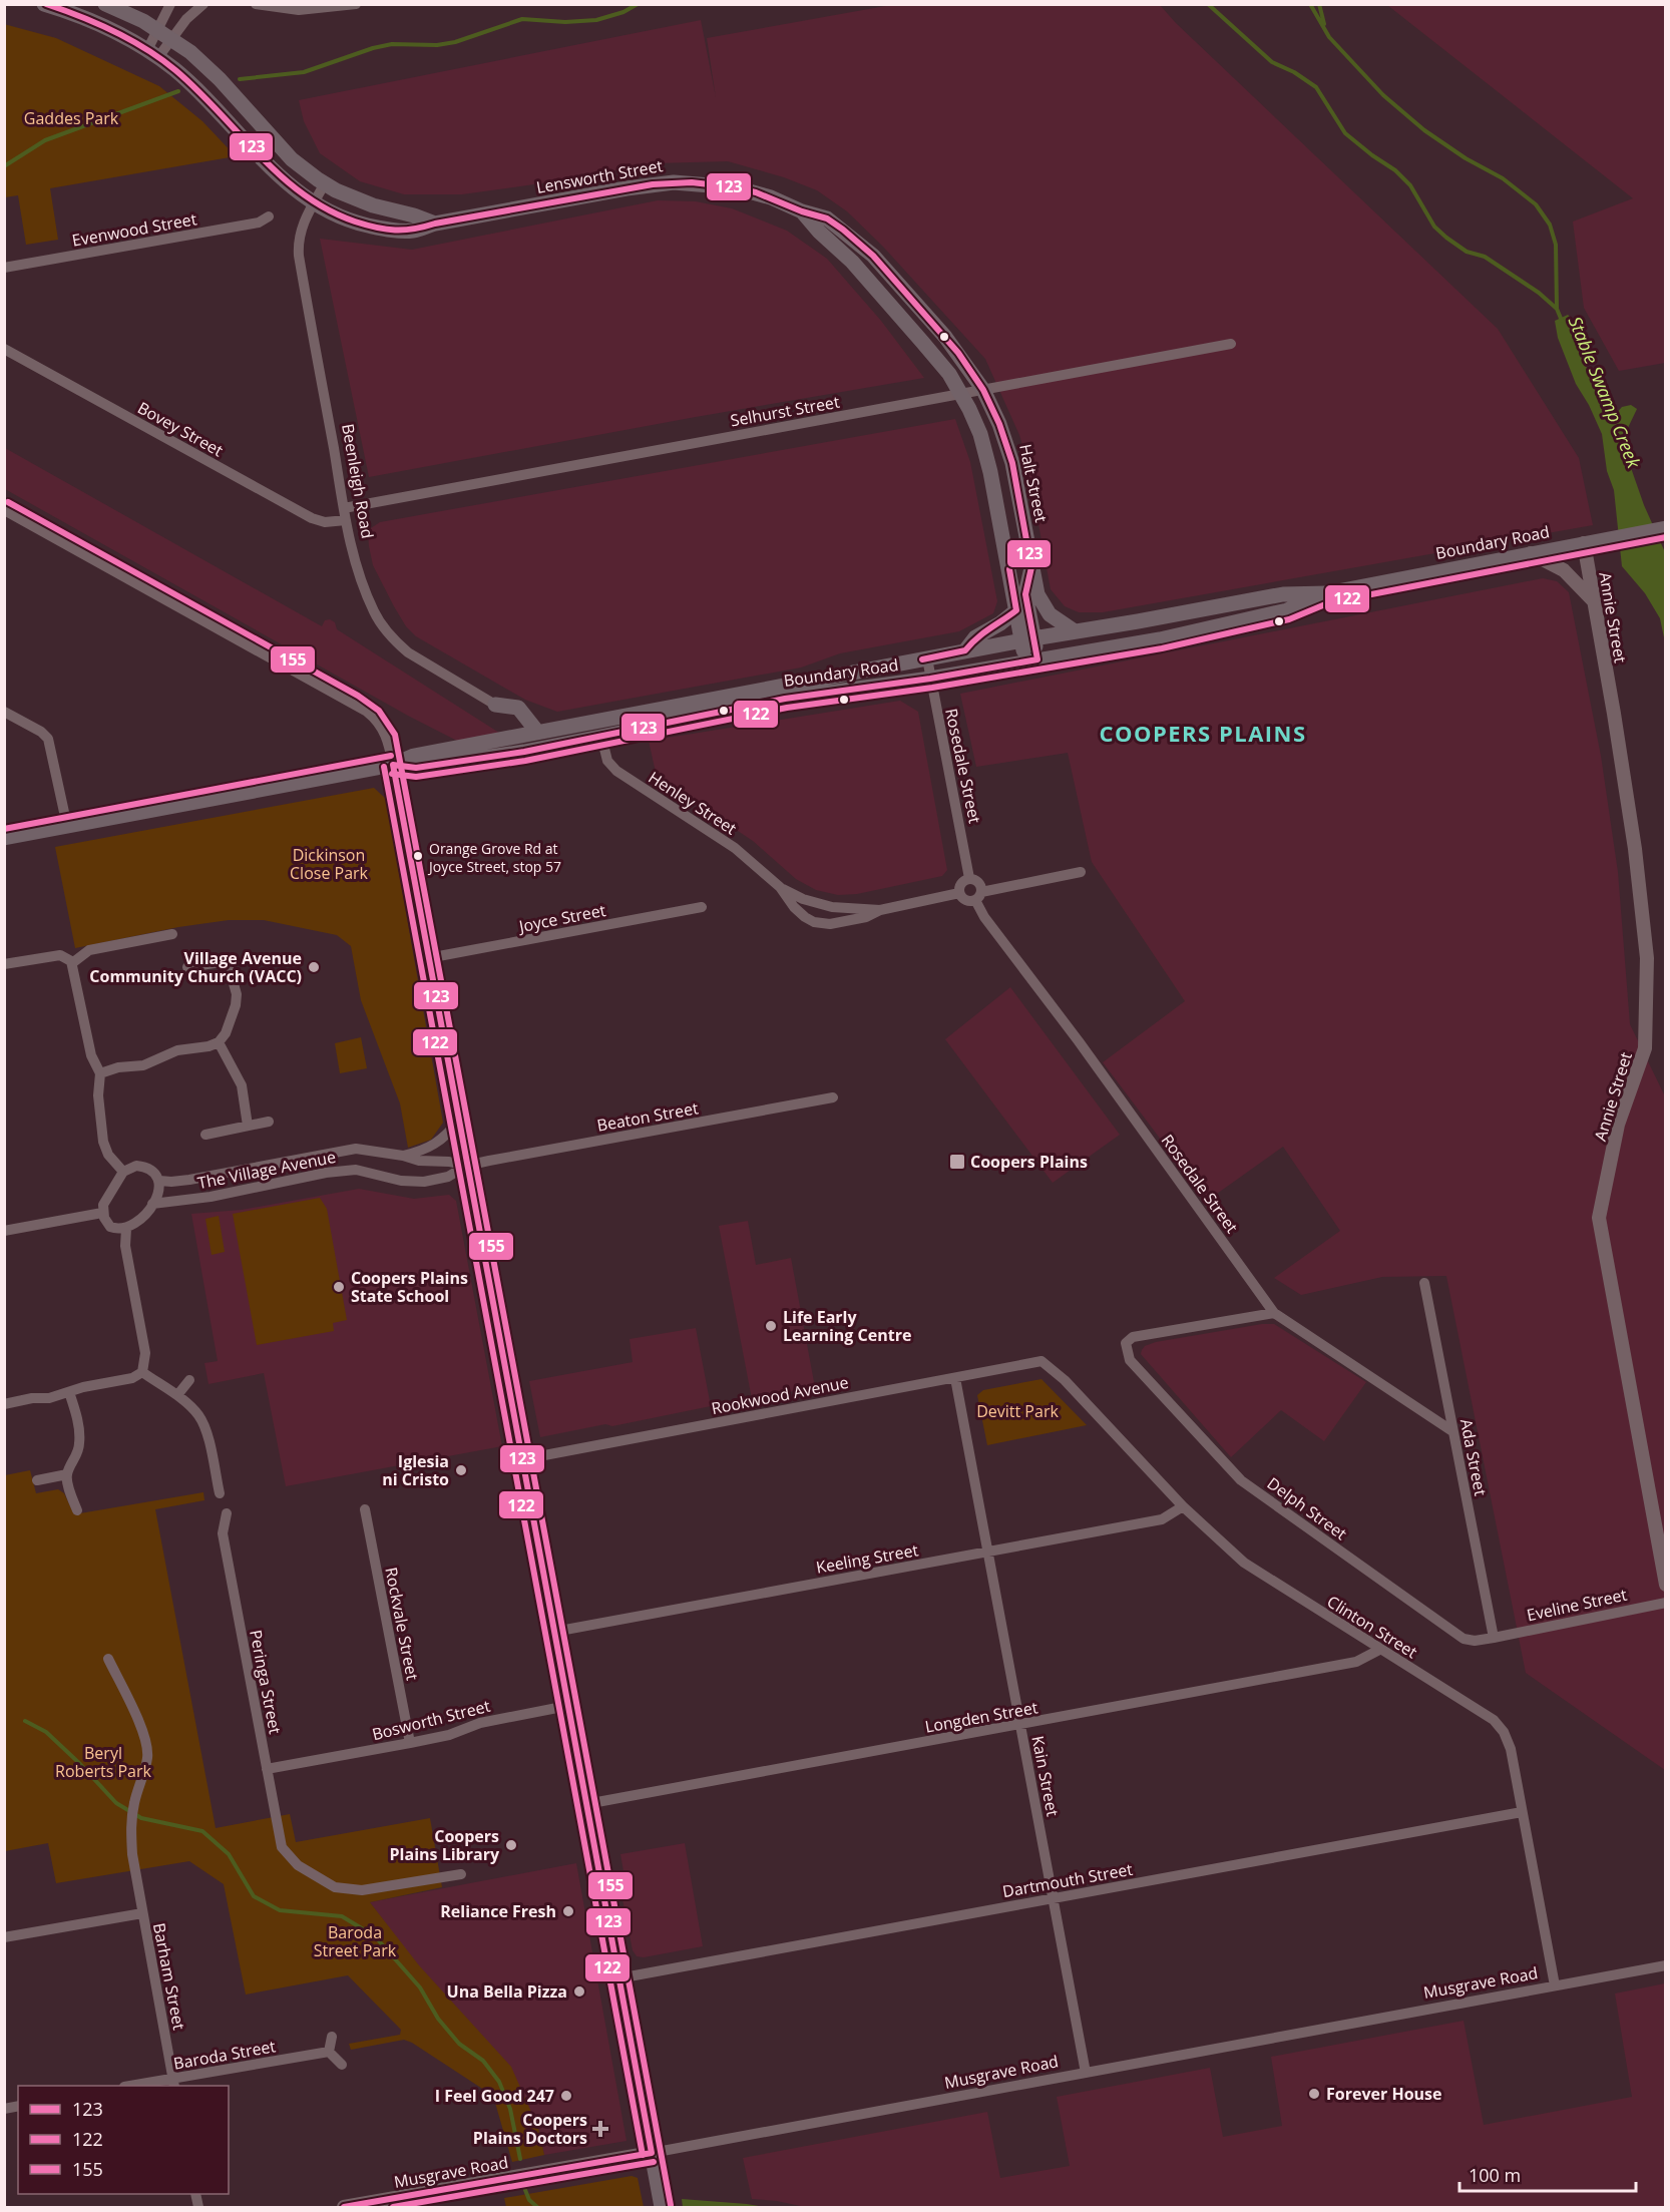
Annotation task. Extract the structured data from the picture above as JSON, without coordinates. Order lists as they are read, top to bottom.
{
  "streets": {
    "main road": ["Lensworth Street", "Halt Street", "Boundary Road"],
    "street": [
      "Evenwood Street",
      "Selhurst Street",
      "Bovey Street",
      "Beenleigh Road",
      "Annie Street",
      "Rosedale Street",
      "Henley Street",
      "Joyce Street",
      "Beaton Street",
      "The Village Avenue",
      "Rookwood Avenue",
      "Ada Street",
      "Delph Street",
      "Keeling Street",
      "Eveline Street",
      "Rockvale Street",
      "Clinton Street",
      "Peringa Street",
      "Longden Street",
      "Bosworth Street",
      "Kain Street",
      "Dartmouth Street",
      "Barham Street",
      "Musgrave Road",
      "Baroda Street"
    ]
  },
  "crossings": [
    ["Lensworth Street", "Selhurst Street"],
    ["Lensworth Street", "Beenleigh Road"],
    ["Lensworth Street", "Halt Street"],
    ["Selhurst Street", "Beenleigh Road"],
    ["Selhurst Street", "Halt Street"],
    ["Bovey Street", "Beenleigh Road"],
    ["Halt Street", "Boundary Road"],
    ["Boundary Road", "Annie Street"],
    ["Boundary Road", "Rosedale Street"],
    ["Boundary Road", "Henley Street"],
    ["Rosedale Street", "Henley Street"],
    ["Rosedale Street", "Ada Street"],
    ["Rosedale Street", "Delph Street"],
    ["Beaton Street", "The Village Avenue"],
    ["Rookwood Avenue", "Clinton Street"],
    ["Rookwood Avenue", "Kain Street"],
    ["Ada Street", "Delph Street"],
    ["Ada Street", "Eveline Street"],
    ["Delph Street", "Eveline Street"],
    ["Keeling Street", "Clinton Street"],
    ["Keeling Street", "Kain Street"],
    ["Rockvale Street", "Bosworth Street"],
    ["Clinton Street", "Longden Street"],
    ["Clinton Street", "Dartmouth Street"],
    ["Clinton Street", "Musgrave Road"],
    ["Peringa Street", "Bosworth Street"],
    ["Longden Street", "Kain Street"],
    ["Kain Street", "Dartmouth Street"],
    ["Kain Street", "Musgrave Road"],
    ["Barham Street", "Baroda Street"]
  ],
  "districts": ["COOPERS PLAINS"],
  "water": ["Stable Swamp Creek"],
  "parks": [
    "Gaddes Park",
    "Dickinson Close Park",
    "Devitt Park",
    "Beryl Roberts Park",
    "Baroda Street Park"
  ],
  "places": {
    "other": [
      "Orange Grove Rd at Joyce Street, stop 57",
      "Village Avenue Community Church (VACC)",
      "Coopers Plains State School",
      "Life Early Learning Centre",
      "Iglesia ni Cristo",
      "Coopers Plains Library",
      "Reliance Fresh",
      "Una Bella Pizza",
      "Forever House",
      "I Feel Good 247"
    ],
    "transit": ["Coopers Plains"],
    "health": ["Coopers Plains Doctors"]
  },
  "lines": ["transit line 123", "transit line 155", "transit line 122"],
  "legend": ["123", "122", "155"],
  "scale_bar": "100 m"
}
